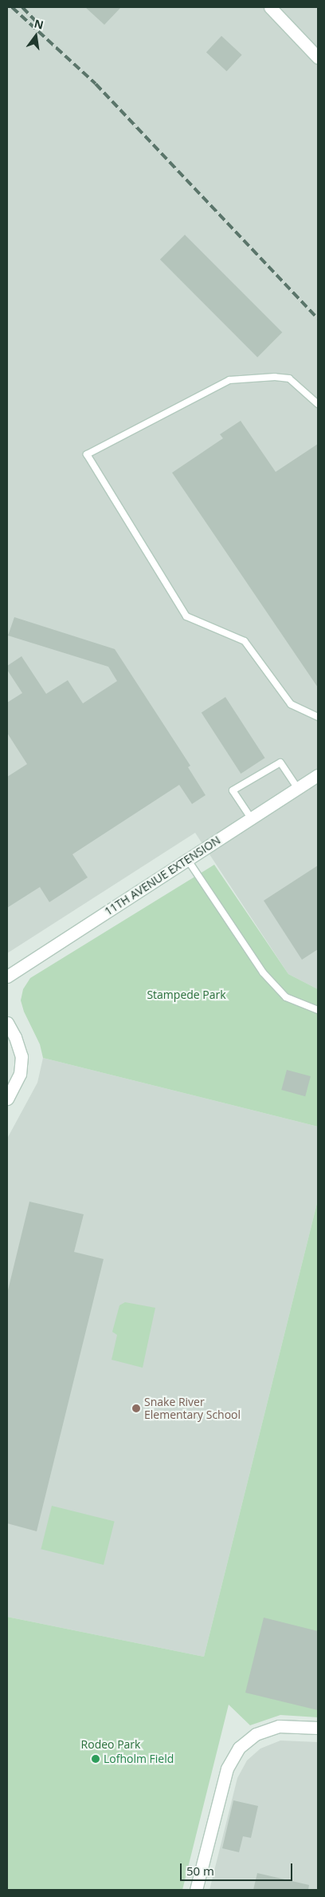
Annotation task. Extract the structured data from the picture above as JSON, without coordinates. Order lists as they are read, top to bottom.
{
  "streets": {
    "street": ["11TH AVENUE EXTENSION"]
  },
  "parks": ["Stampede Park", "Rodeo Park"],
  "places": ["Snake River Elementary School", "Lofholm Field"],
  "scale_bar": "50 m",
  "north": "top"
}
